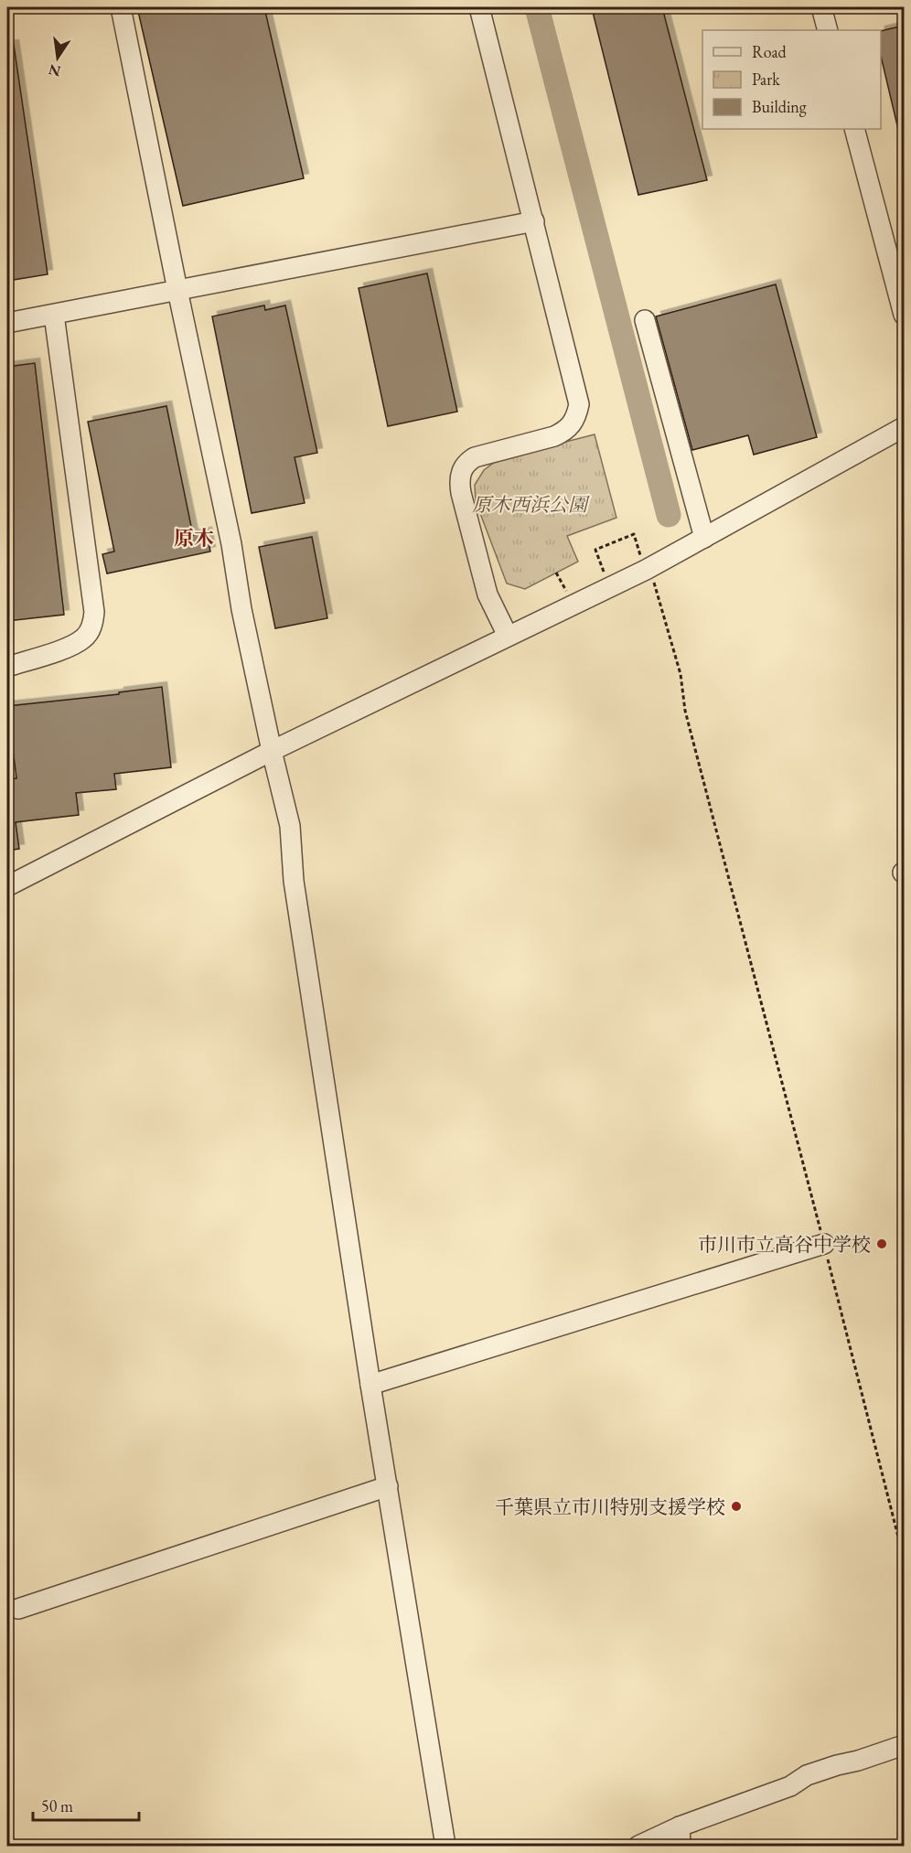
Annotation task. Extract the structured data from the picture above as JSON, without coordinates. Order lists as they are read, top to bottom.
{
  "districts": ["原木"],
  "parks": ["原木西浜公園"],
  "places": ["市川市立高谷中学校", "千葉県立市川特別支援学校"],
  "legend": ["Road", "Park", "Building"],
  "scale_bar": "50 m",
  "north": "bottom"
}
